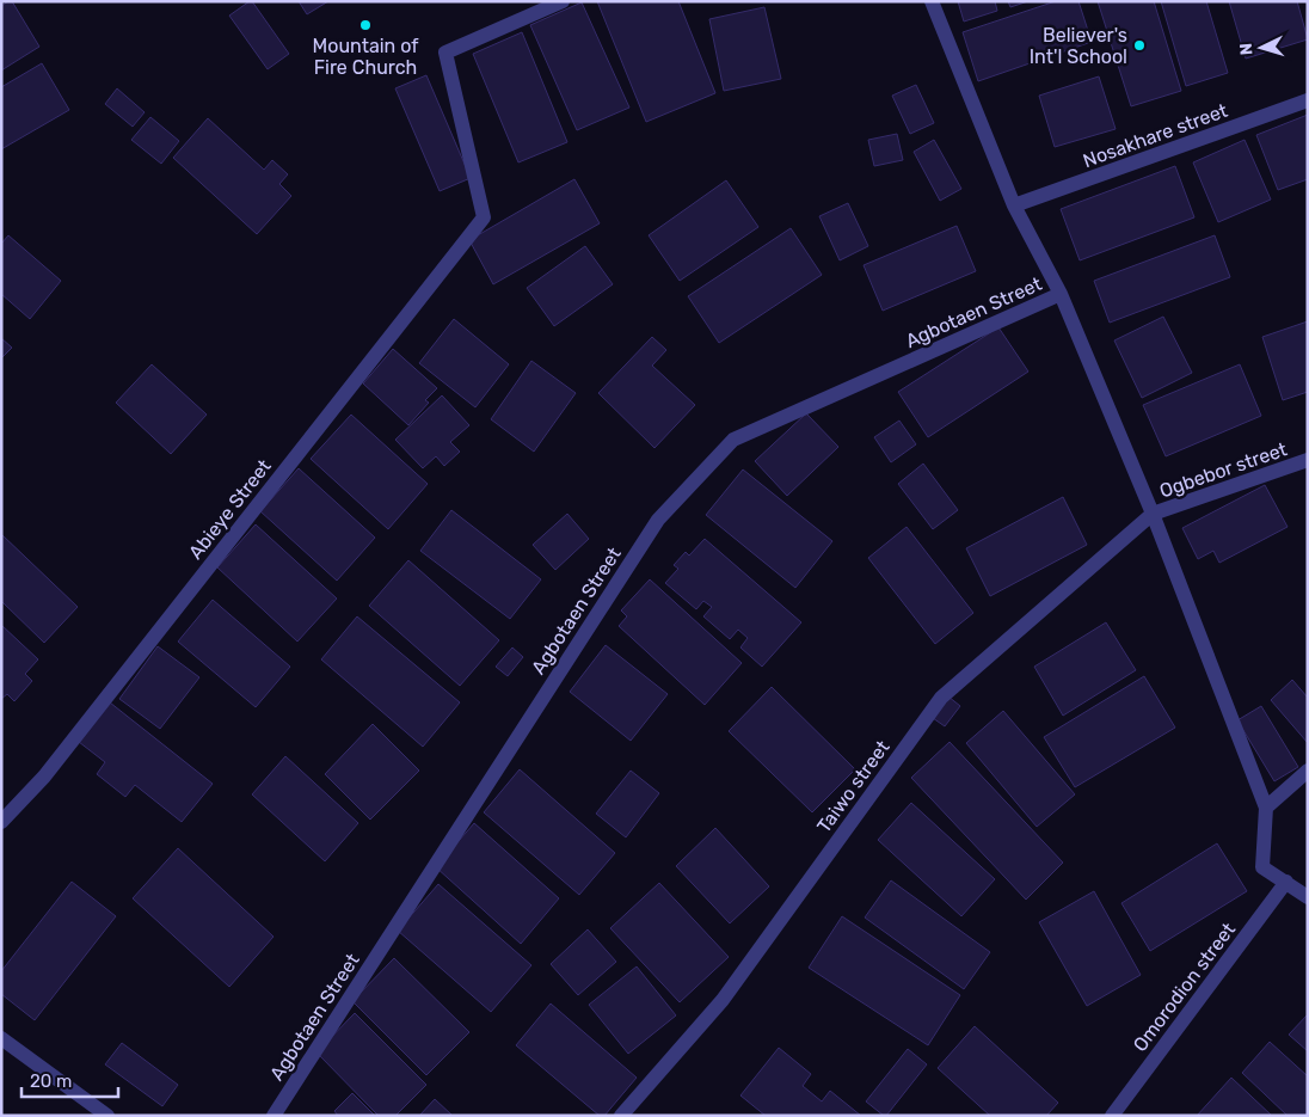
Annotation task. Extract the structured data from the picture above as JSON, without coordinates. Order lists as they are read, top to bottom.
{
  "streets": {
    "street": [
      "Nosakhare street",
      "Agbotaen Street",
      "Ogbebor street",
      "Abieye Street",
      "Taiwo street",
      "Omorodion street"
    ]
  },
  "crossings": [
    ["Ogbebor street", "Taiwo street"]
  ],
  "places": ["Mountain of Fire Church", "Believer's Int'l School"],
  "scale_bar": "20 m",
  "north": "left"
}
